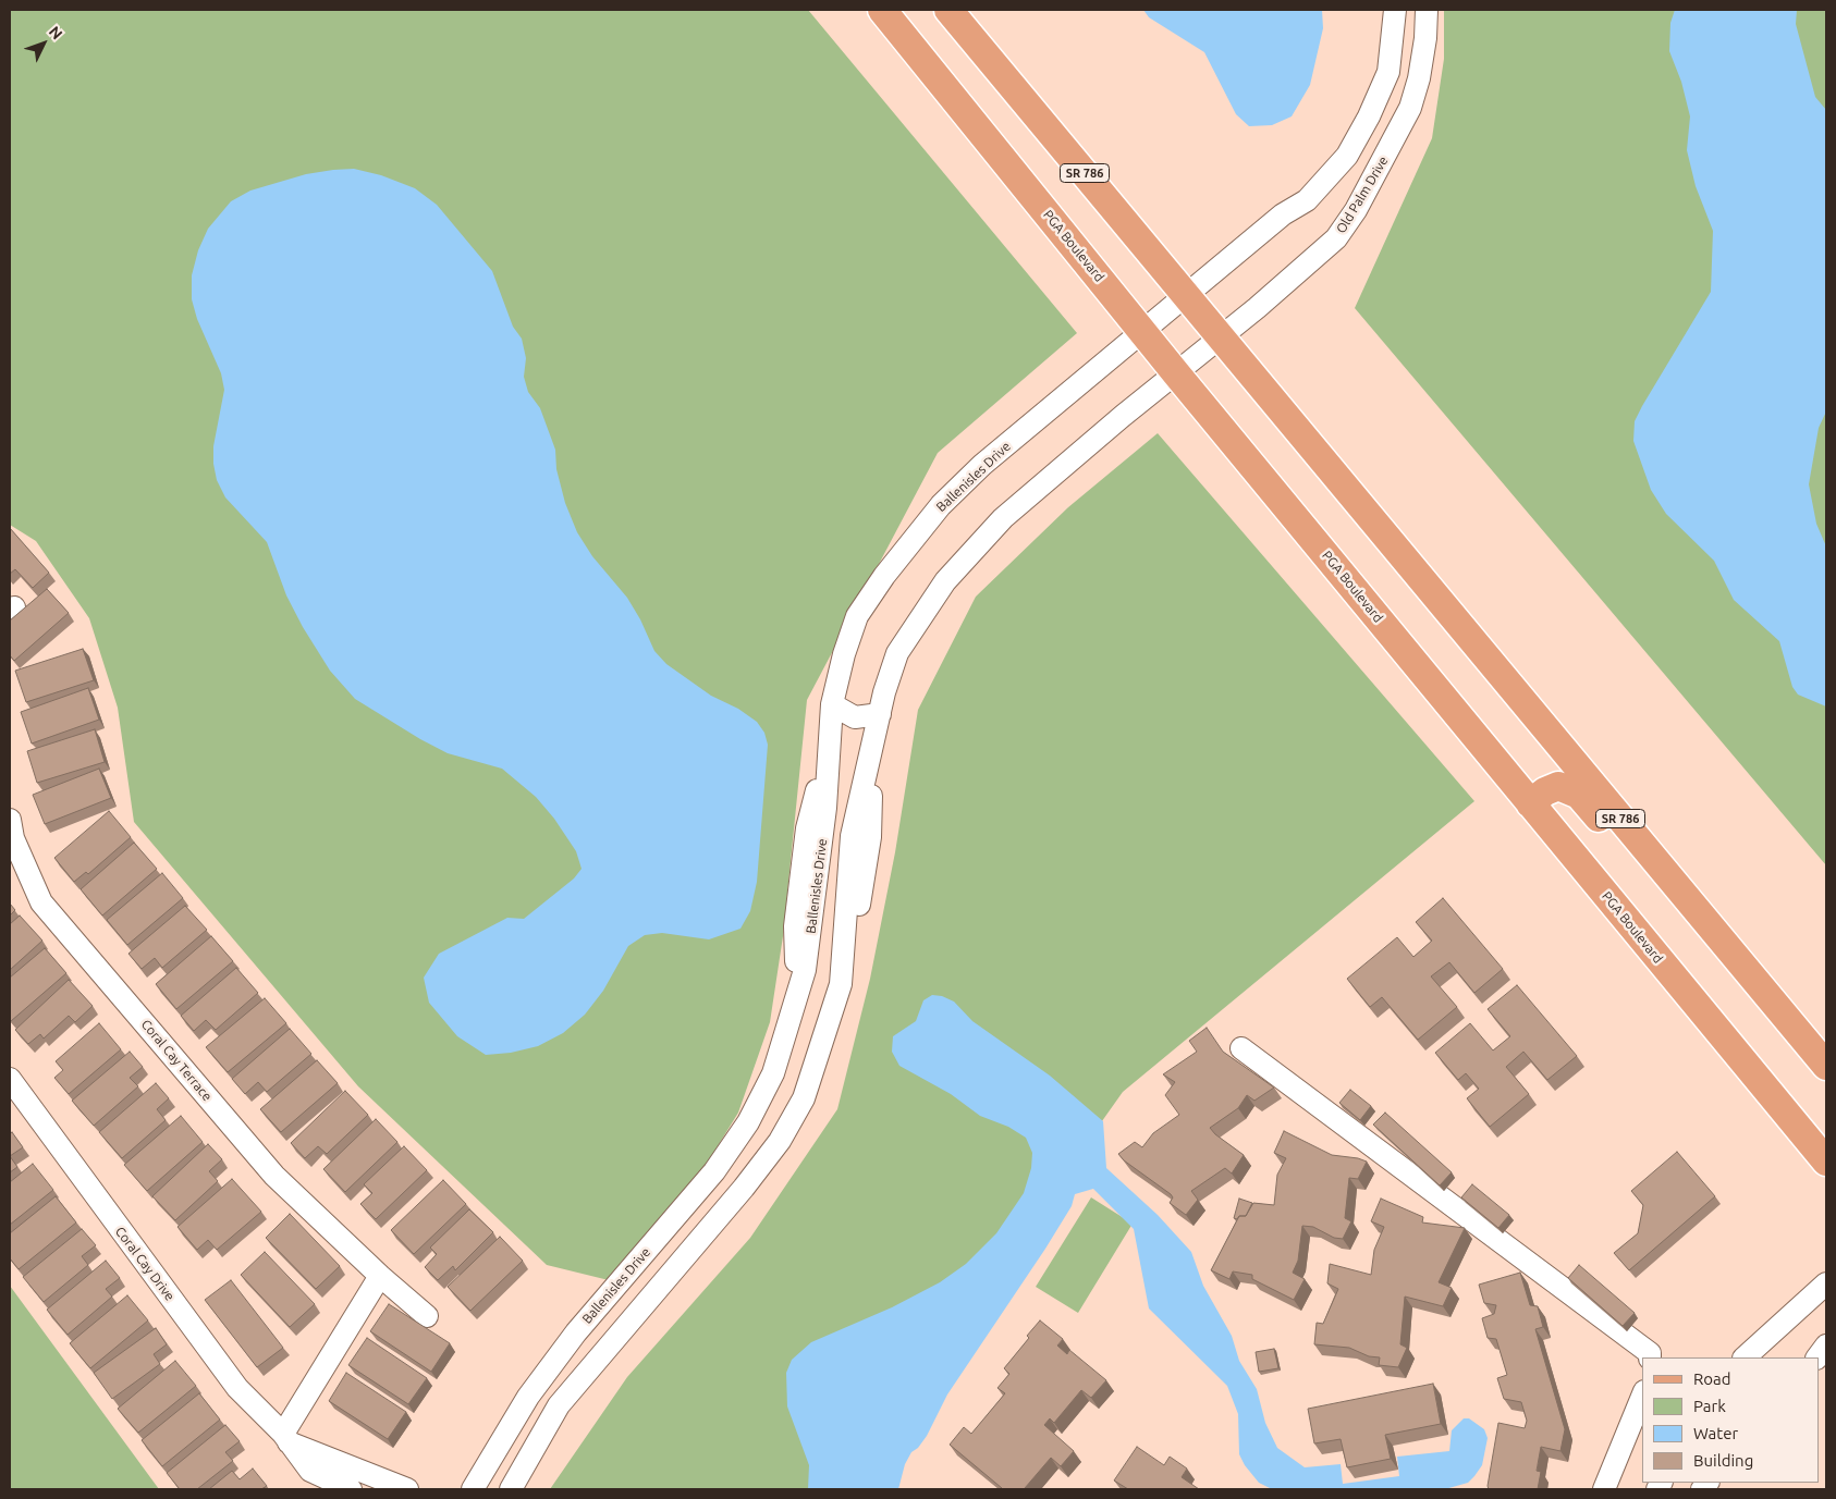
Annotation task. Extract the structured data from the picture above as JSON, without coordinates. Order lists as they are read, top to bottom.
{
  "streets": {
    "main road": ["SR 786", "PGA Boulevard"],
    "street": [
      "Old Palm Drive",
      "Ballenisles Drive",
      "Coral Cay Terrace",
      "Coral Cay Drive"
    ]
  },
  "crossings": [
    ["SR 786", "Old Palm Drive"],
    ["SR 786", "Ballenisles Drive"],
    ["Old Palm Drive", "PGA Boulevard"],
    ["PGA Boulevard", "Ballenisles Drive"]
  ],
  "legend": [
    "Road",
    "Park",
    "Water",
    "Building"
  ],
  "north": "top right"
}
